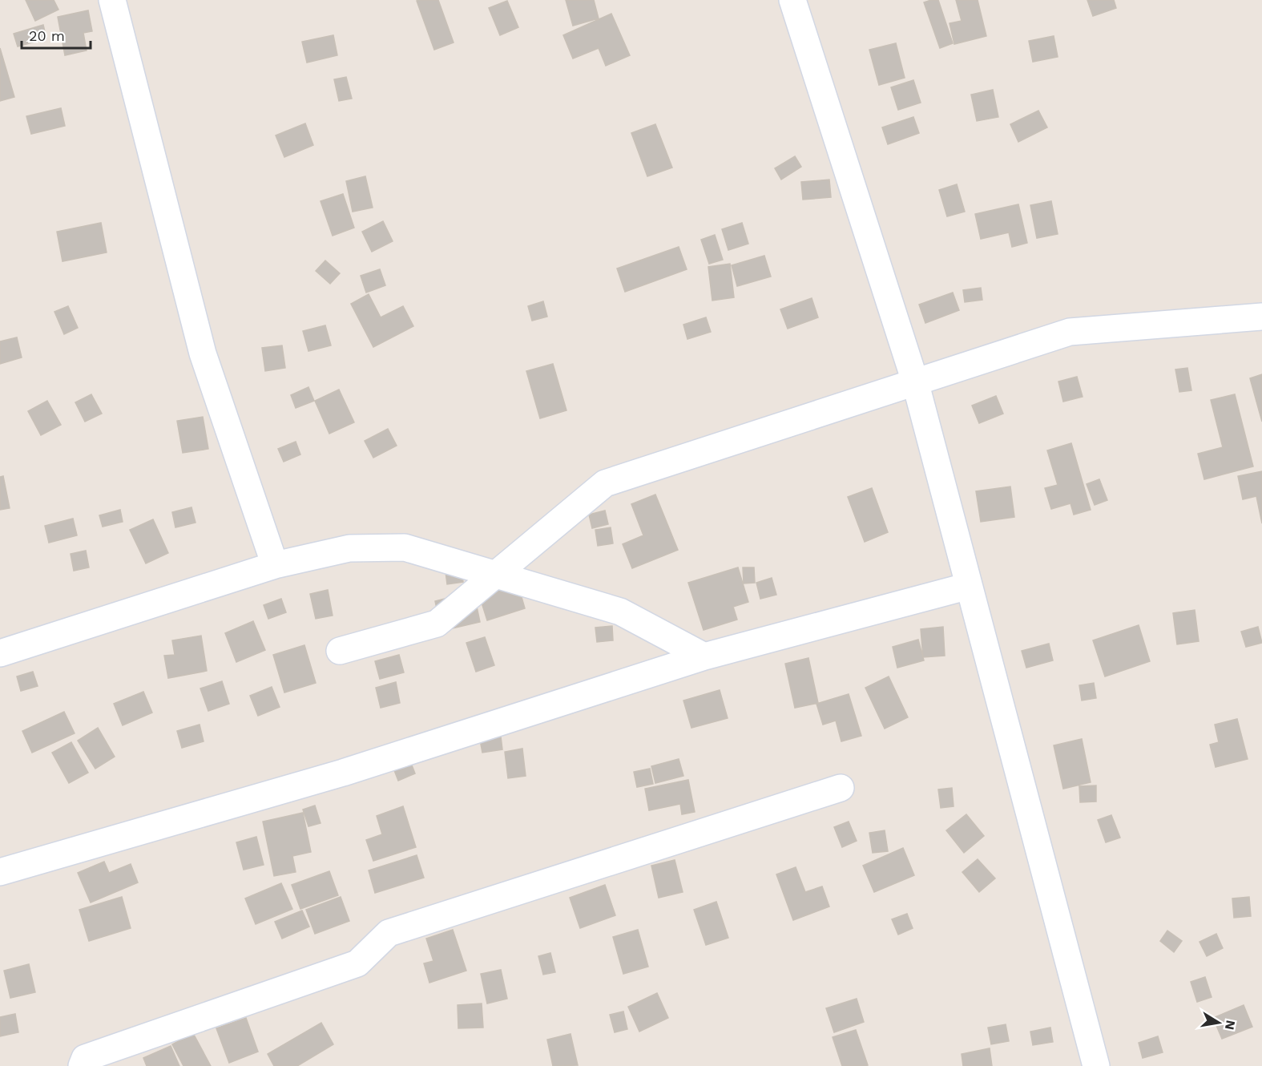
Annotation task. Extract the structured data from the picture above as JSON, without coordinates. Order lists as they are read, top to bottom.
{
  "scale_bar": "20 m",
  "north": "right"
}
